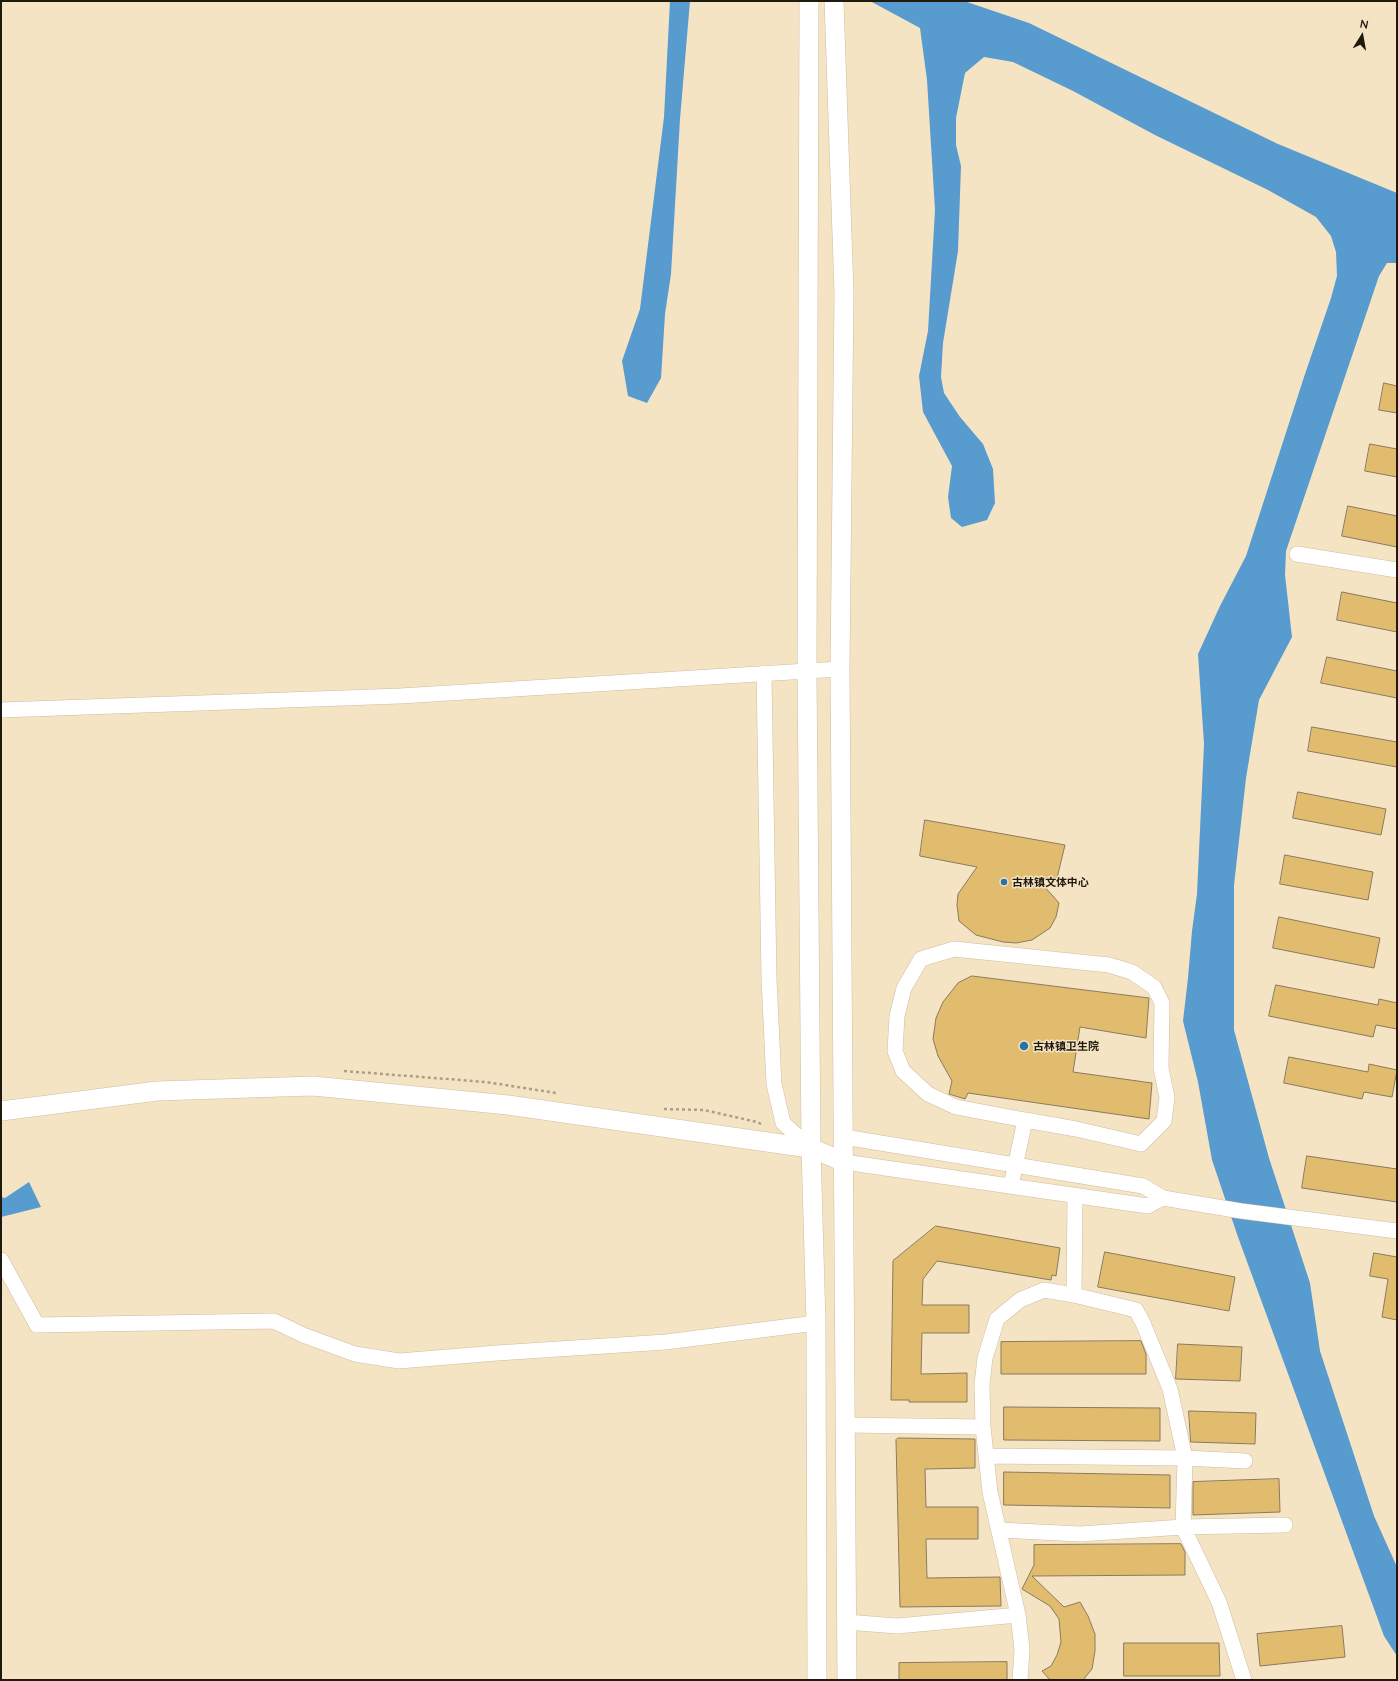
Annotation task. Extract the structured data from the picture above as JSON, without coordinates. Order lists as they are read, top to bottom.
{
  "places": ["古林镇文体中心", "古林镇卫生院"],
  "north": "top"
}
